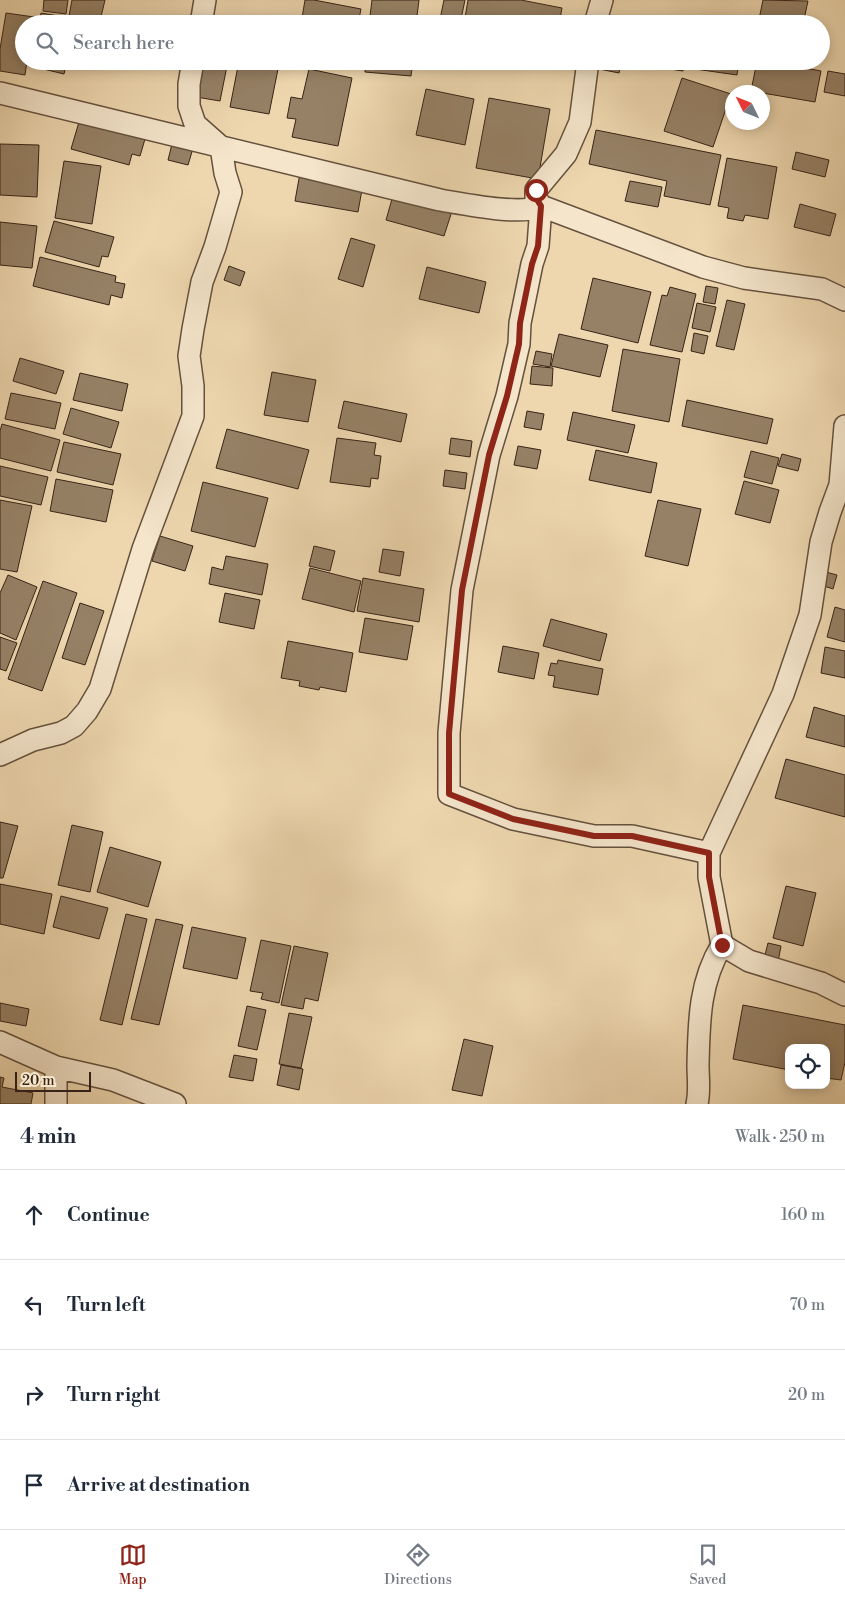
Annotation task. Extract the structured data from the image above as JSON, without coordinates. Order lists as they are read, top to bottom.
{
  "scale_bar": "20 m",
  "north": "top left",
  "page": {
    "search": "Search here",
    "scale": "20 m",
    "heading": ["4 min", "Walk · 250 m"],
    "list": [
      ["Continue", "160 m"],
      ["Turn left", "70 m"],
      ["Turn right", "20 m"],
      "Arrive at destination"
    ],
    "nav": ["Map", "Directions", "Saved"]
  }
}
